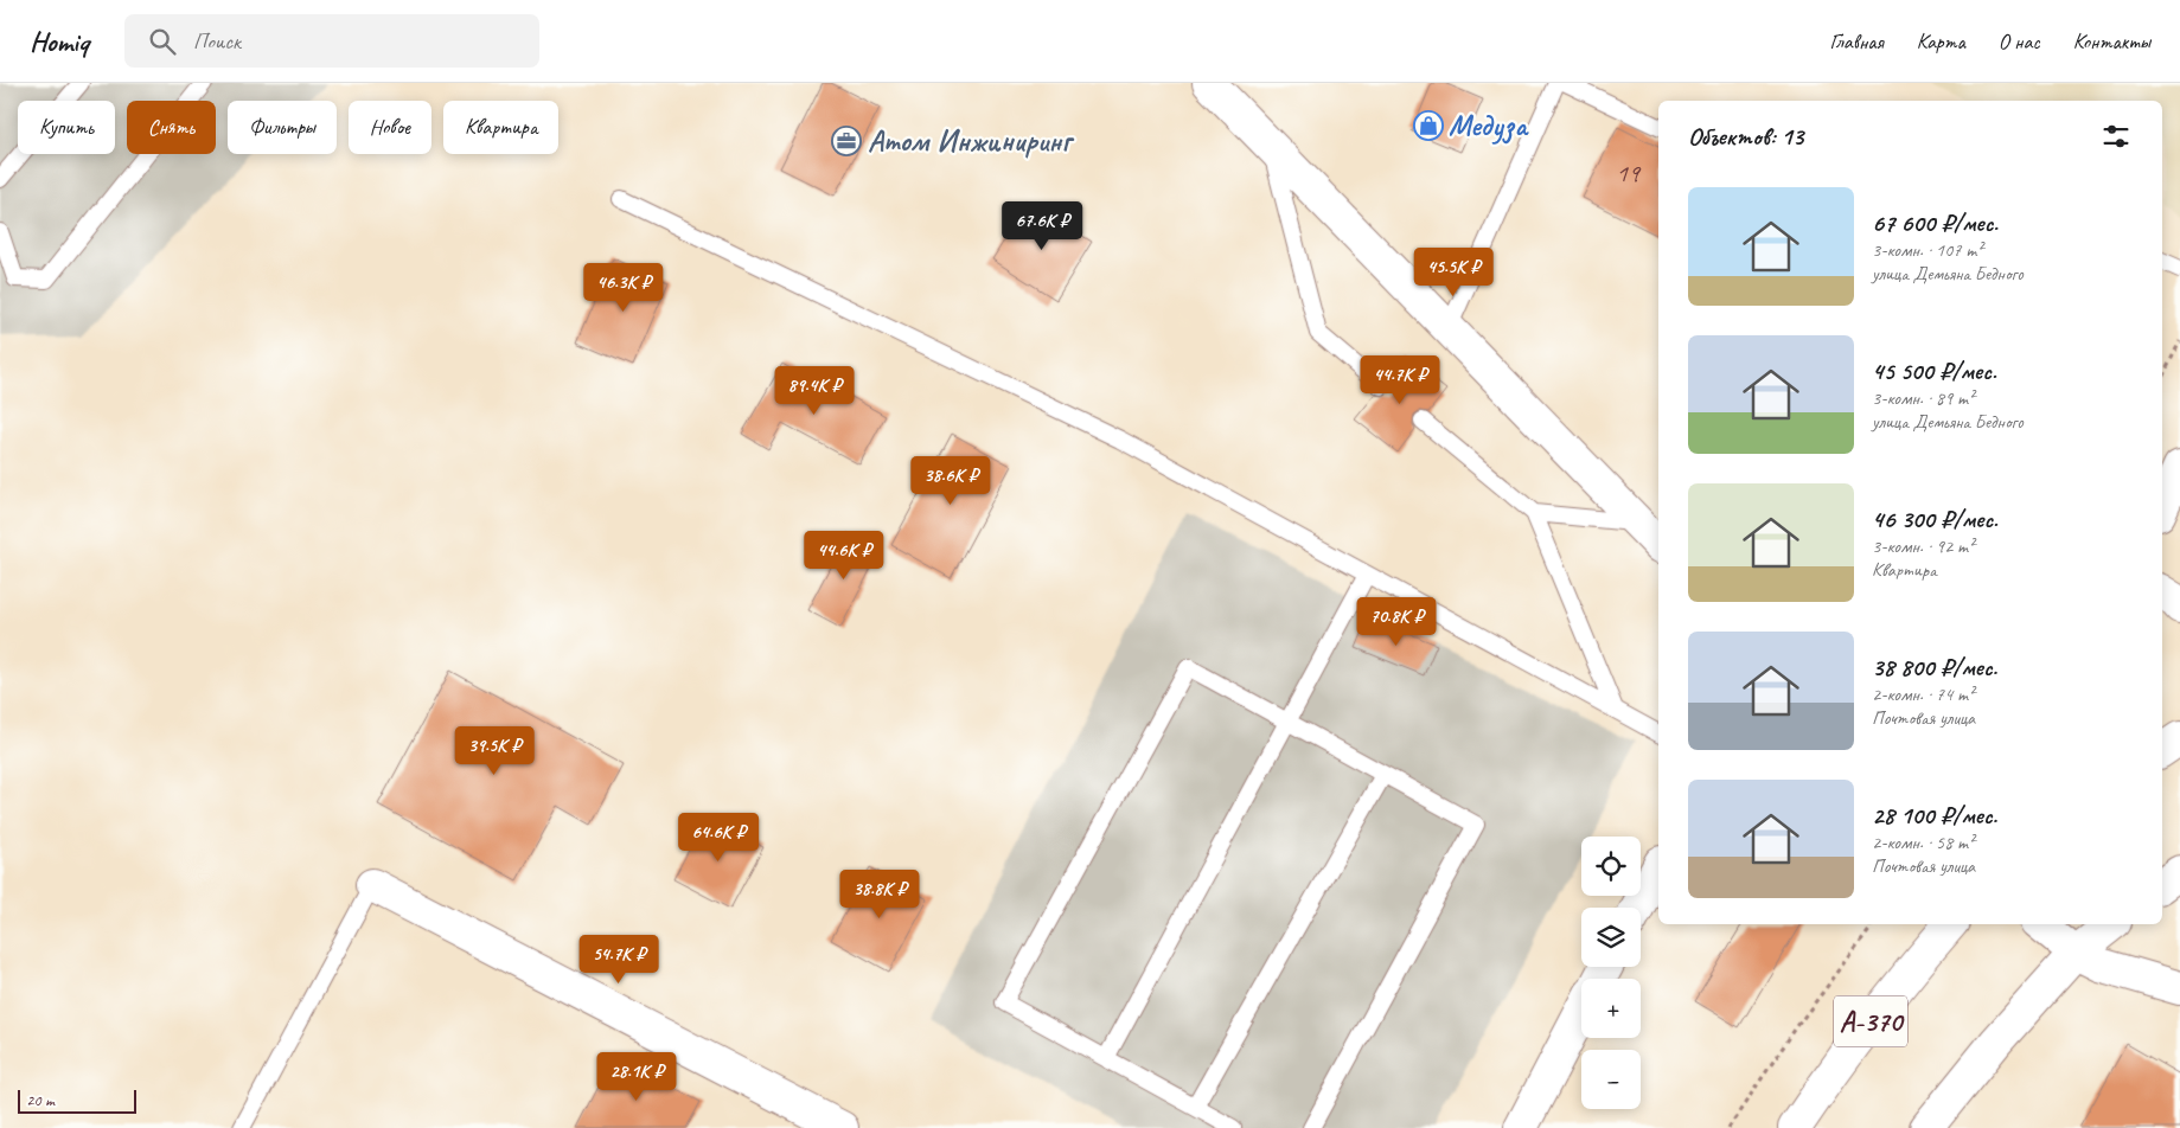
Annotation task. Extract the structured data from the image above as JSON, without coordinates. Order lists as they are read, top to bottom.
{
  "streets": {
    "main road": ["А-370"]
  },
  "places": {
    "shop": ["Медуза"],
    "office": ["Атом Инжиниринг"]
  },
  "house_numbers": ["19"],
  "scale_bar": "20 m",
  "page": {
    "header": "Homiq",
    "search": "Поиск",
    "nav": [
      "Главная",
      "Карта",
      "О нас",
      "Контакты"
    ],
    "chip": [
      "Купить",
      "Снять",
      "Фильтры",
      "Новое",
      "Квартира"
    ],
    "heading": "Объектов: 13",
    "list": [
      {
        "name": "67 600 ₽/мес.",
        "note": "3-комн. · 107 m² · улица Демьяна Бедного"
      },
      {
        "name": "45 500 ₽/мес.",
        "note": "3-комн. · 89 m² · улица Демьяна Бедного"
      },
      {
        "name": "46 300 ₽/мес.",
        "note": "3-комн. · 92 m² · Квартира"
      },
      {
        "name": "38 800 ₽/мес.",
        "note": "2-комн. · 74 m² · Почтовая улица"
      },
      {
        "name": "28 100 ₽/мес.",
        "note": "2-комн. · 58 m² · Почтовая улица"
      }
    ],
    "price": [
      "67.6K ₽",
      "45.5K ₽",
      "46.3K ₽",
      "44.7K ₽",
      "89.4K ₽",
      "38.6K ₽",
      "44.6K ₽",
      "70.8K ₽",
      "39.5K ₽",
      "64.6K ₽",
      "38.8K ₽",
      "54.7K ₽",
      "28.1K ₽"
    ],
    "map_buttons": ["+", "−"],
    "scale": "20 m"
  }
}
